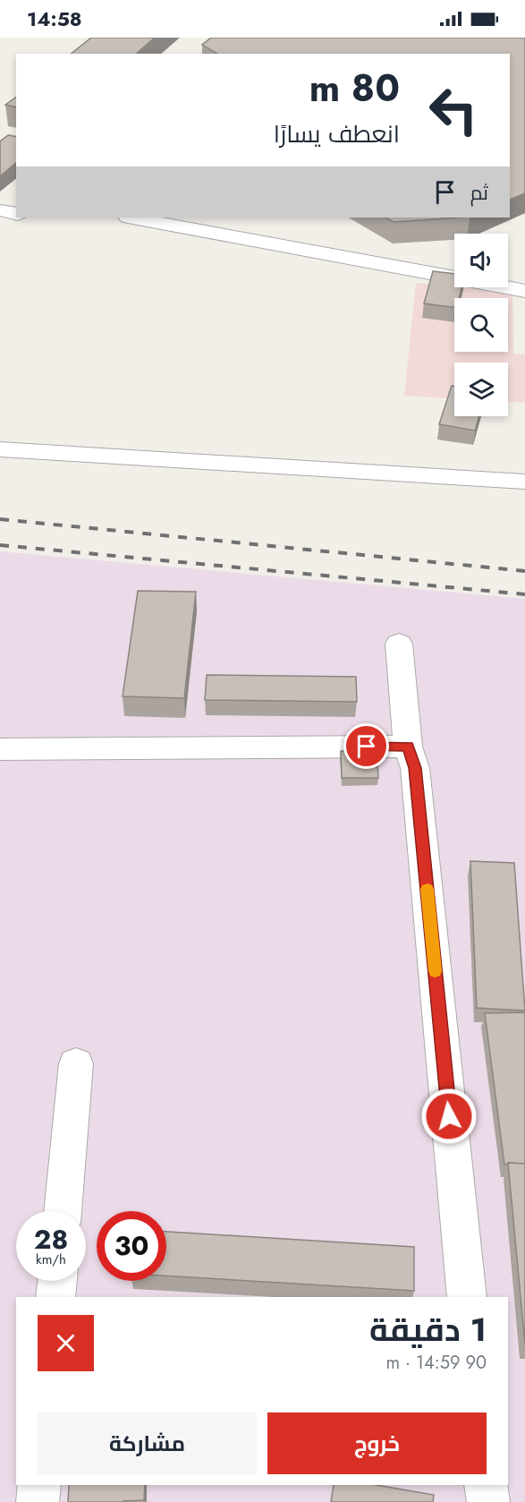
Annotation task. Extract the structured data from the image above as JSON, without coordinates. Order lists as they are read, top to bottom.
{
  "page": {
    "status": "14:58",
    "turn": ["80 m", "انعطف يسارًا"],
    "then": "ثم",
    "speed": "28 km/h",
    "limit": "30",
    "heading": ["1 دقيقة", "90 m · 14:59"],
    "buttons": ["خروج", "مشاركة"]
  }
}
